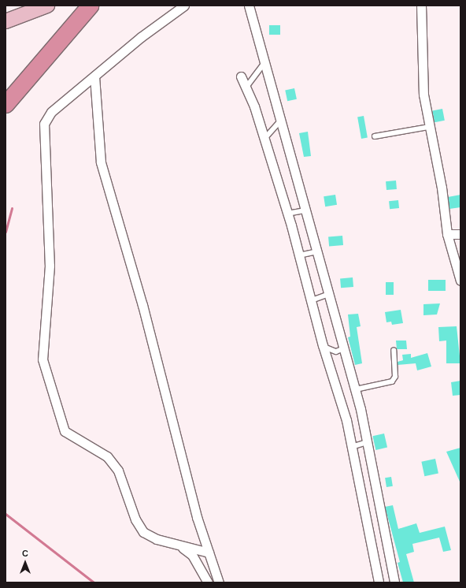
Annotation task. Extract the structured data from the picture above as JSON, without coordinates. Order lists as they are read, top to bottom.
{
  "north": "top"
}
